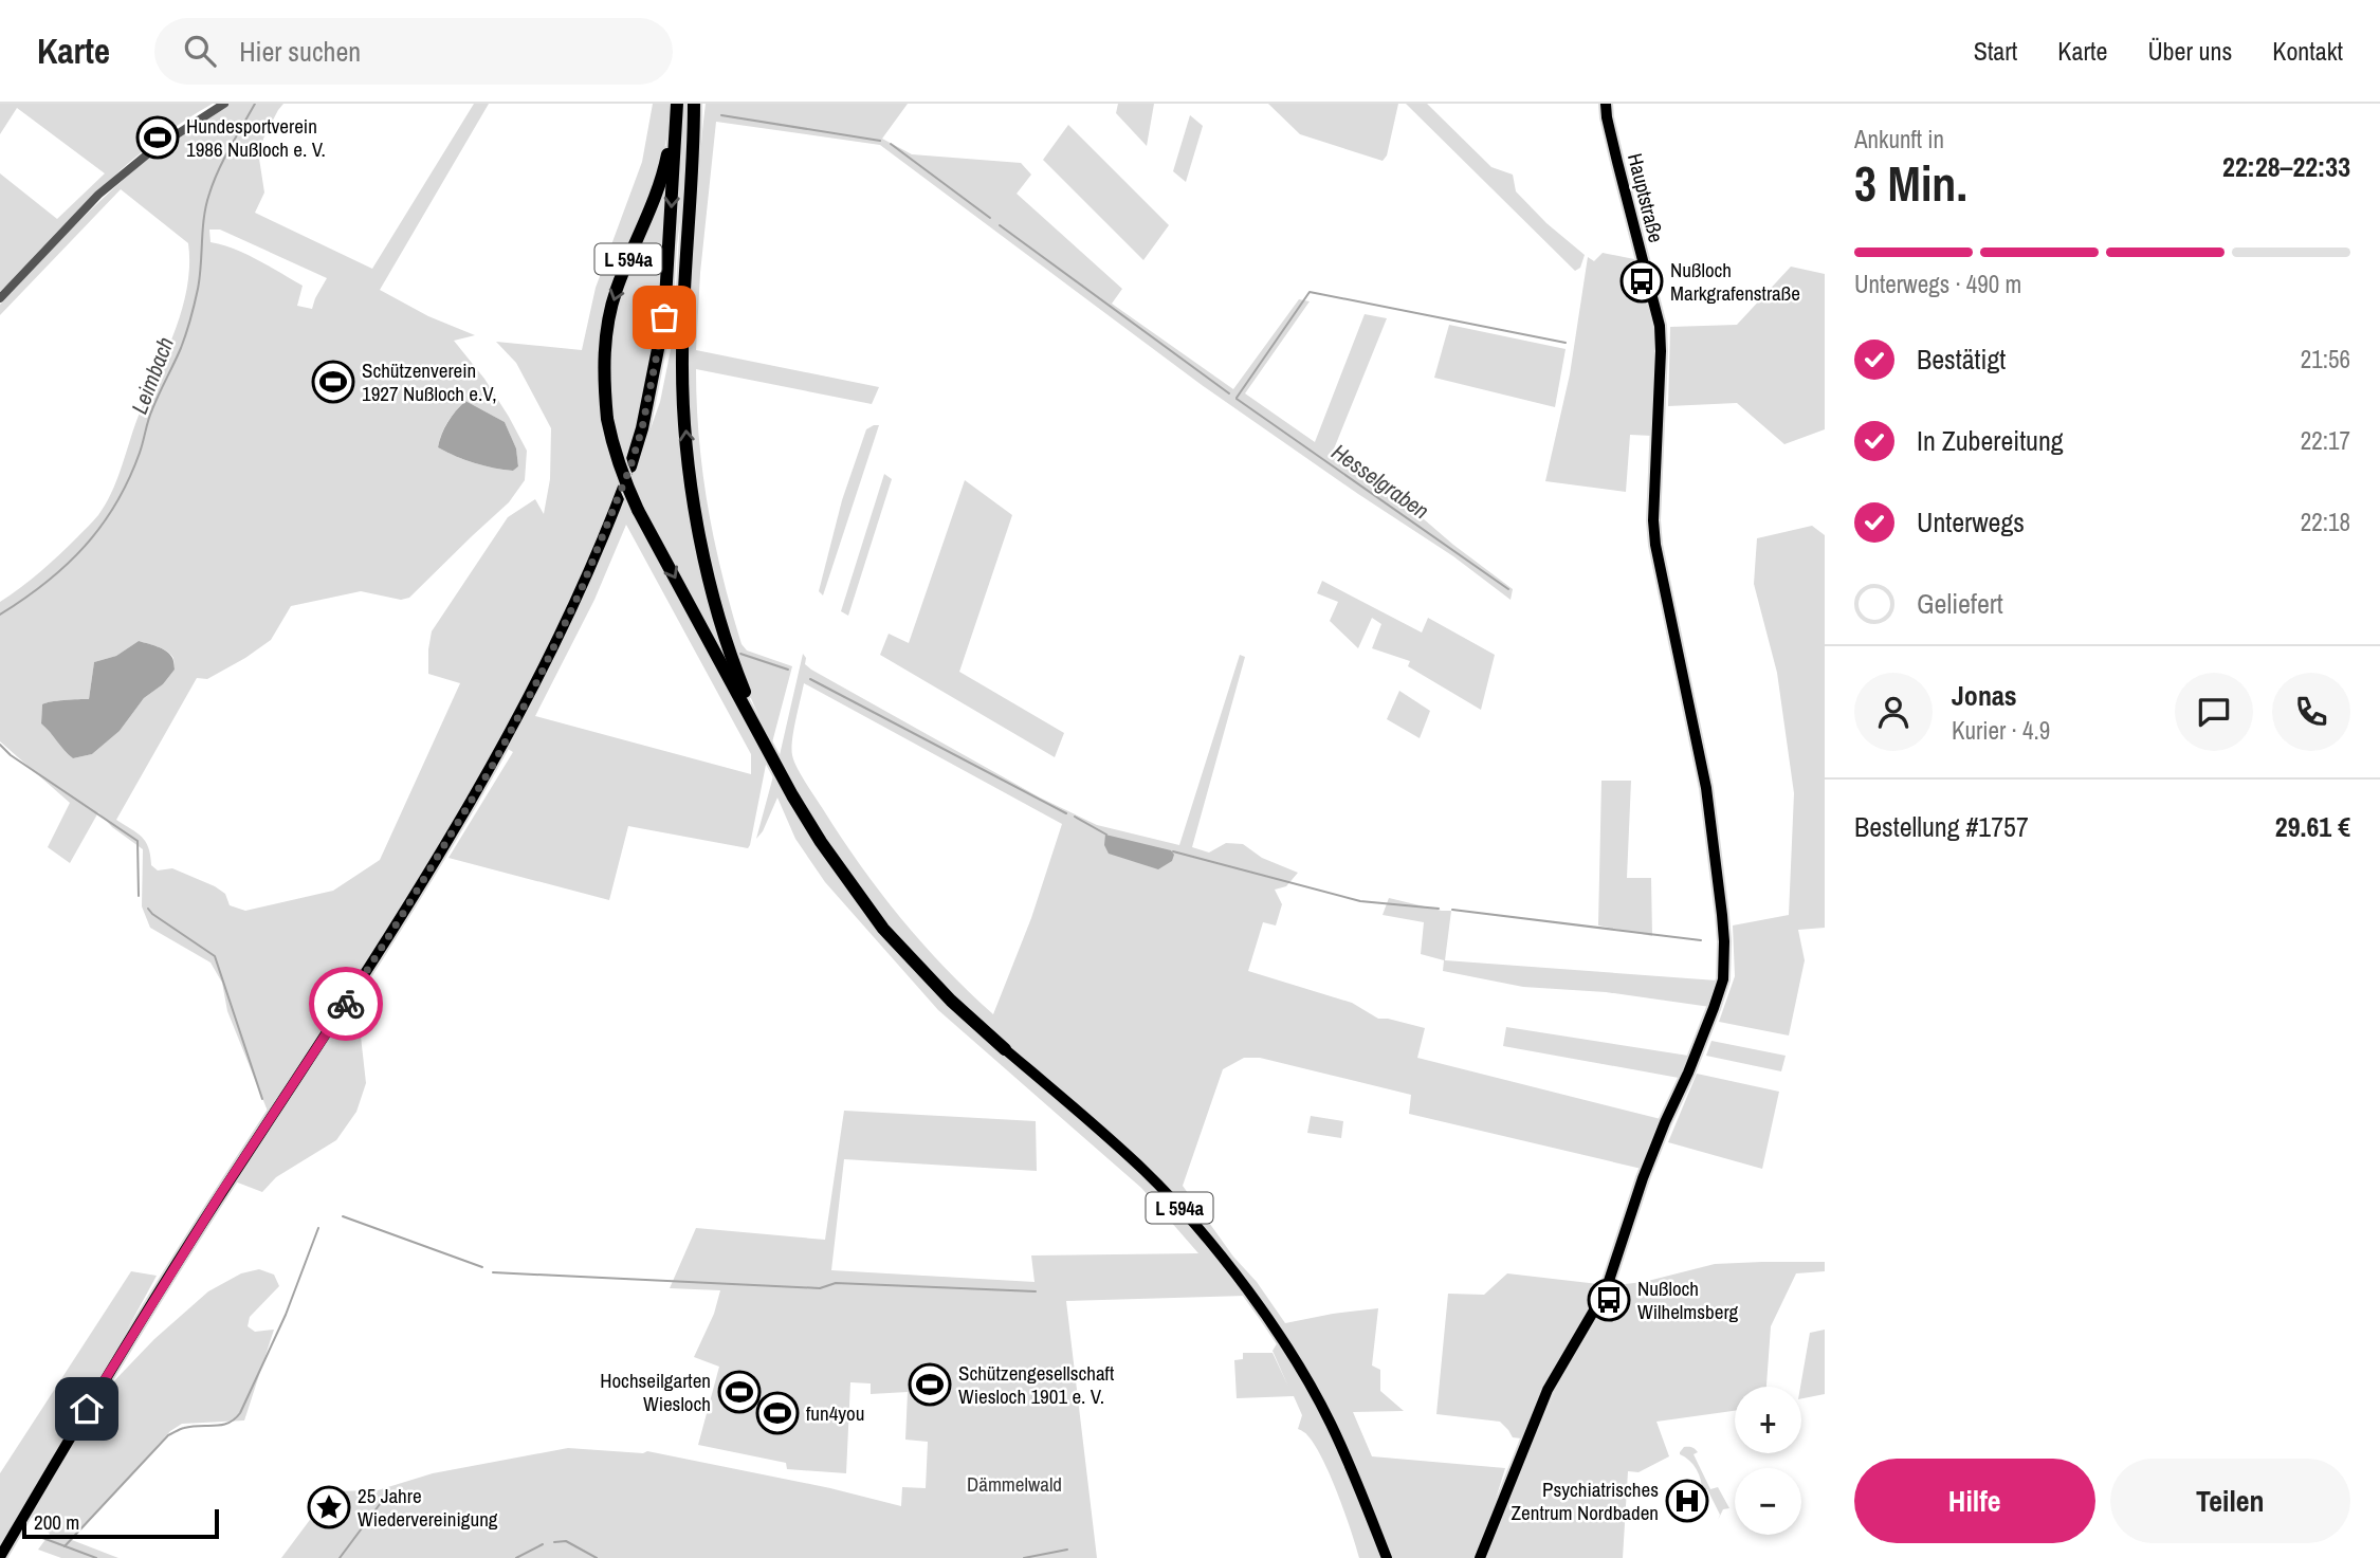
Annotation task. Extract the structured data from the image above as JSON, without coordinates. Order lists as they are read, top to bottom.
{
  "streets": {
    "highway": ["L 594a"],
    "main road": ["Hauptstraße"]
  },
  "water": ["Leimbach", "Hesselgraben"],
  "parks": ["Dämmelwald"],
  "places": {
    "sports": [
      "Hundesportverein 1986 Nußloch e. V.",
      "Schützenverein 1927 Nußloch e.V,",
      "Schützengesellschaft Wiesloch 1901 e. V.",
      "Hochseilgarten Wiesloch",
      "fun4you"
    ],
    "bus stop": ["Nußloch Markgrafenstraße", "Nußloch Wilhelmsberg"],
    "hospital": ["Psychiatrisches Zentrum Nordbaden"],
    "place": ["25 Jahre Wiedervereinigung"]
  },
  "scale_bar": "200 m",
  "page": {
    "header": "Karte",
    "search": "Hier suchen",
    "nav": [
      "Start",
      "Karte",
      "Über uns",
      "Kontakt"
    ],
    "heading": ["3 Min.", "Ankunft in", "22:28–22:33"],
    "panel": [
      "Jonas",
      "Kurier · 4.9",
      "Bestellung #1757",
      "29.61 €"
    ],
    "bar": "Unterwegs · 490 m",
    "list": [
      ["Bestätigt", "21:56"],
      ["In Zubereitung", "22:17"],
      ["Unterwegs", "22:18"],
      "Geliefert"
    ],
    "map_buttons": ["+", "−"],
    "buttons": ["Hilfe", "Teilen"],
    "scale": "200 m"
  }
}
